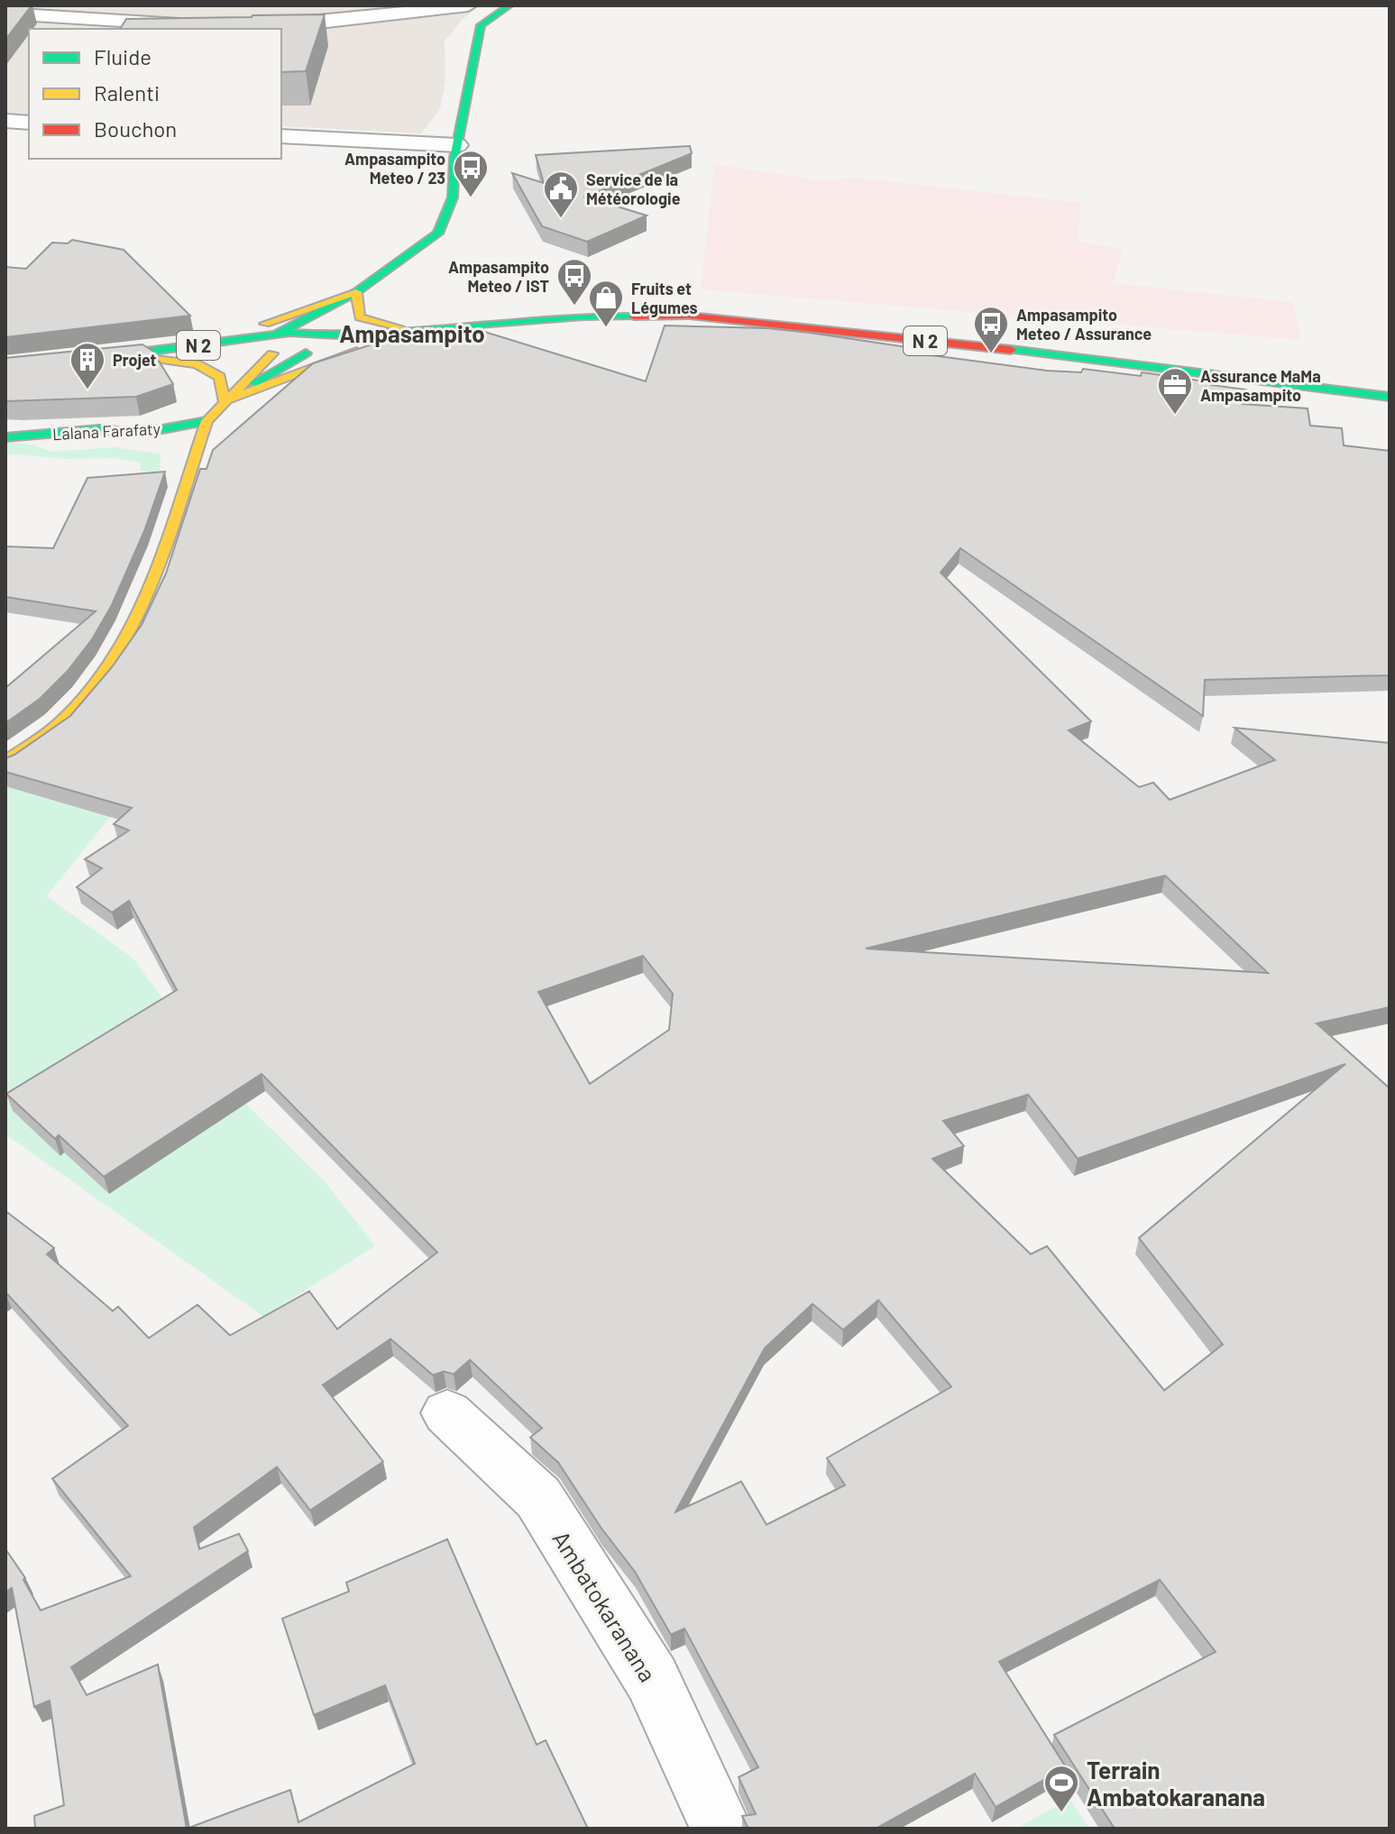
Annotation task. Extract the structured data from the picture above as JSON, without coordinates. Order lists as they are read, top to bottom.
{
  "streets": {
    "main road": ["N 2", "Lalana Farafaty"],
    "street": ["Ambatokaranana"]
  },
  "districts": ["Ampasampito"],
  "places": {
    "bus stop": ["Ampasampito Meteo / 23", "Ampasampito Meteo / IST", "Ampasampito Meteo / Assurance"],
    "public building": ["Service de la Météorologie"],
    "shop": ["Fruits et Légumes"],
    "building": ["Projet"],
    "office": ["Assurance MaMa Ampasampito"],
    "sports": ["Terrain Ambatokaranana"]
  },
  "legend": ["Fluide", "Ralenti", "Bouchon"]
}
